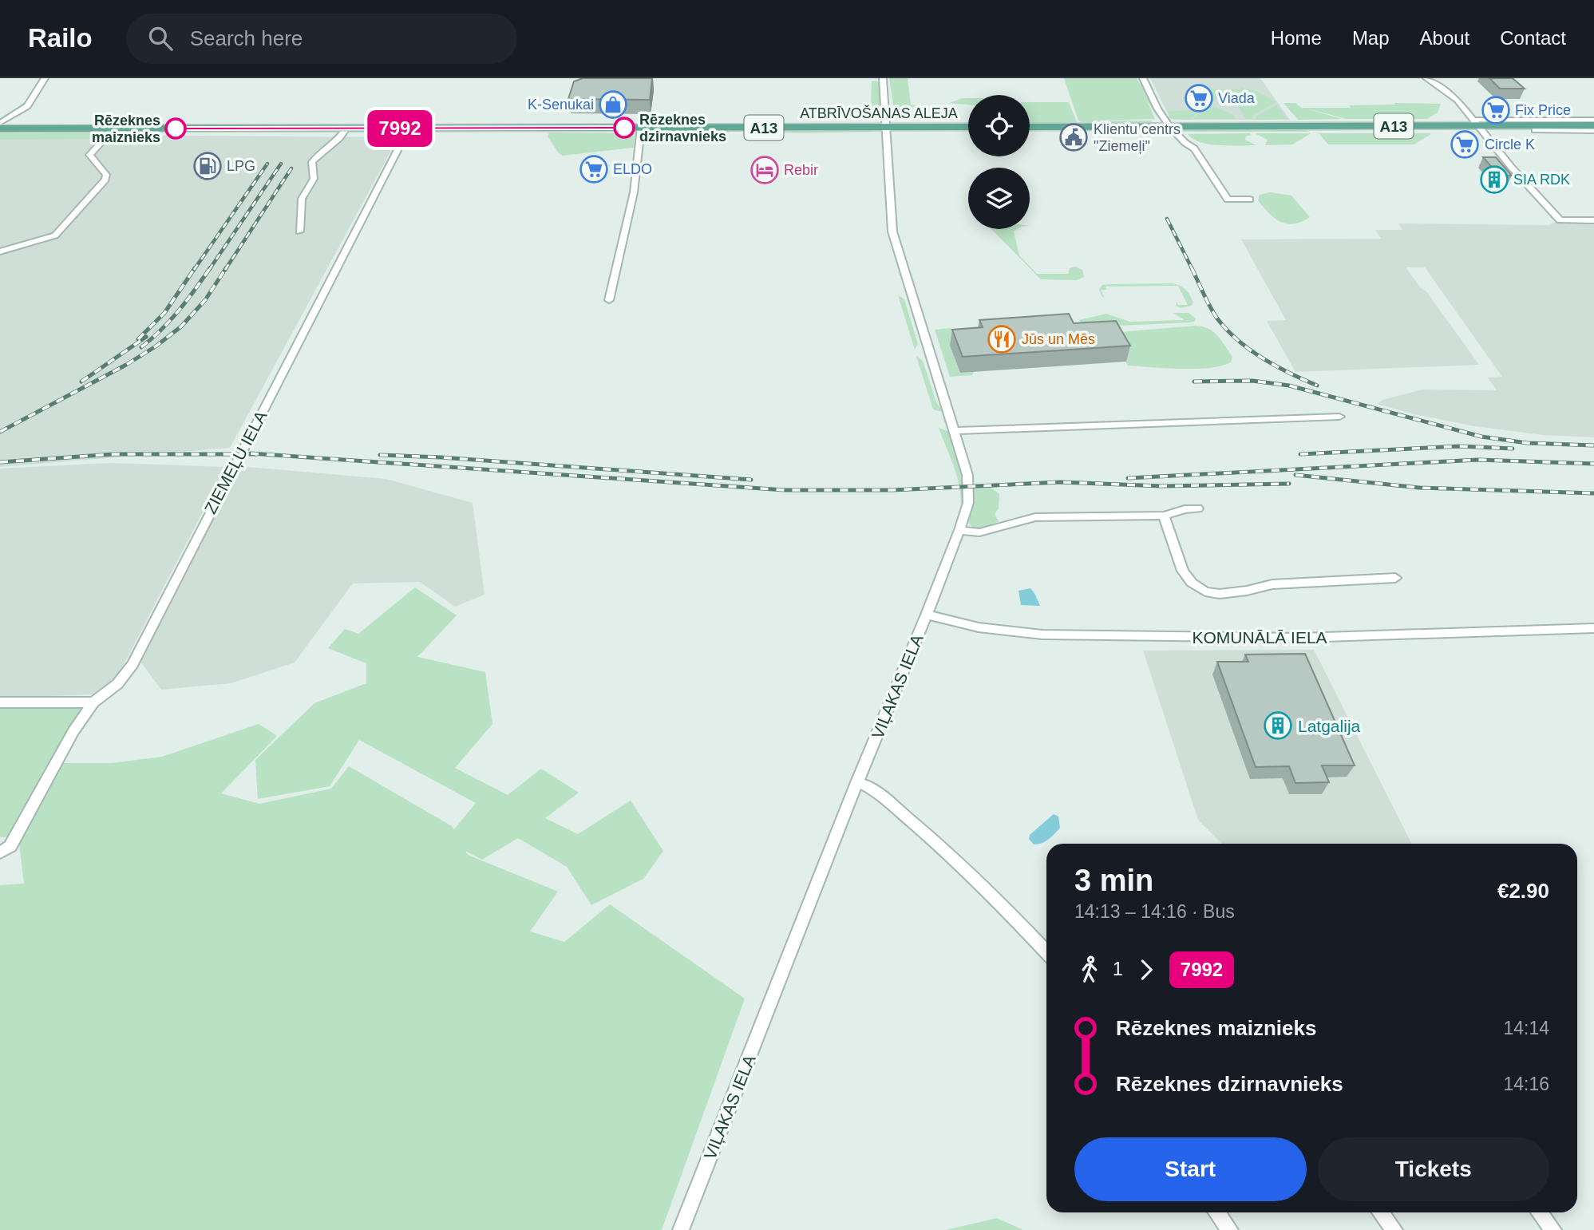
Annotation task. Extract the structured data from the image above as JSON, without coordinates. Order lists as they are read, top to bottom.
{
  "streets": {
    "main road": ["ATBRĪVOŠANAS ALEJA", "A13"],
    "street": ["ZIEMEĻU IELA", "KOMUNĀLĀ IELA", "VIĻAKAS IELA"]
  },
  "crossings": [
    ["ATBRĪVOŠANAS ALEJA", "ZIEMEĻU IELA"],
    ["ATBRĪVOŠANAS ALEJA", "VIĻAKAS IELA"],
    ["KOMUNĀLĀ IELA", "VIĻAKAS IELA"]
  ],
  "places": {
    "supermarket": [
      "Viada",
      "Fix Price",
      "Circle K",
      "ELDO"
    ],
    "shop": ["K-Senukai"],
    "other": ["Rēzeknes dzirnavnieks", "Rēzeknes maiznieks"],
    "public building": ["Klientu centrs \"Ziemeļi\""],
    "fuel station": ["LPG"],
    "hotel": ["Rebir"],
    "building": ["SIA RDK", "Latgalija"],
    "restaurant": ["Jūs un Mēs"]
  },
  "lines": ["bus line 7992"],
  "page": {
    "header": "Railo",
    "search": "Search here",
    "nav": [
      "Home",
      "Map",
      "About",
      "Contact"
    ],
    "on_map": "7992",
    "heading": ["3 min", "14:13 – 14:16 · Bus", "€2.90"],
    "legs": ["1", "7992"],
    "list": [
      {
        "name": "Rēzeknes maiznieks",
        "value": "14:14"
      },
      {
        "name": "Rēzeknes dzirnavnieks",
        "value": "14:16"
      }
    ],
    "buttons": ["Start", "Tickets"]
  }
}
